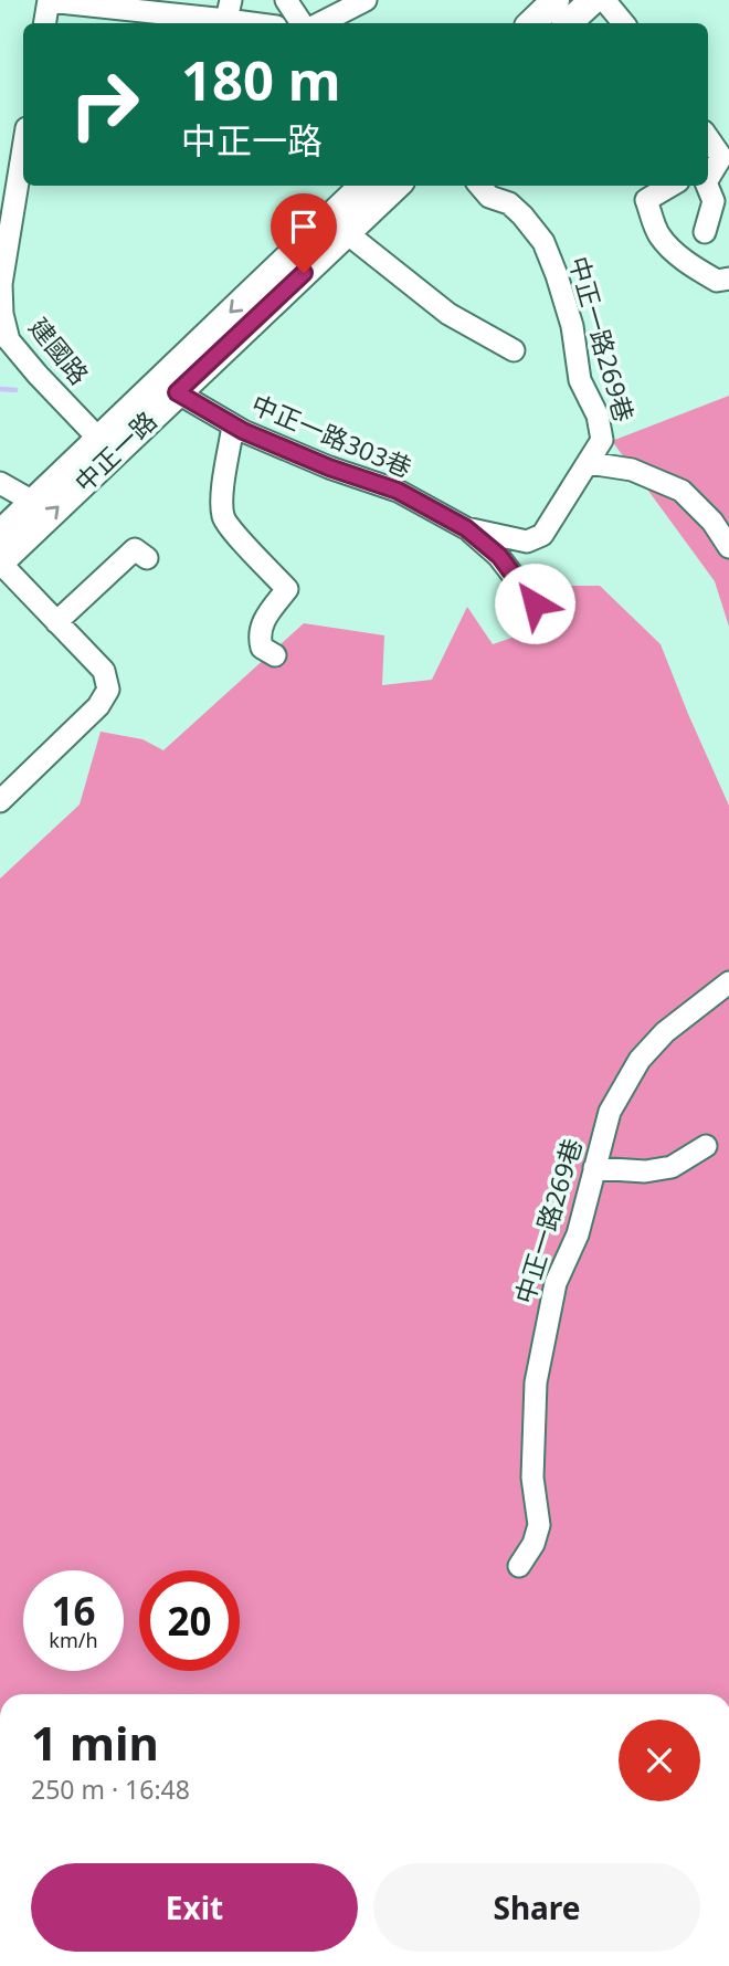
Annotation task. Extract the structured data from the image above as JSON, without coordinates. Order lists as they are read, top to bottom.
{
  "streets": {
    "main road": ["中正一路"],
    "street": ["中正一路269巷", "建國路", "中正一路303巷"]
  },
  "crossings": [
    ["中正一路269巷", "中正一路303巷"],
    ["建國路", "中正一路"],
    ["中正一路303巷", "中正一路"]
  ],
  "page": {
    "turn": ["180 m", "中正一路"],
    "speed": "16 km/h",
    "limit": "20",
    "heading": ["1 min", "250 m · 16:48"],
    "buttons": ["Exit", "Share"]
  }
}
